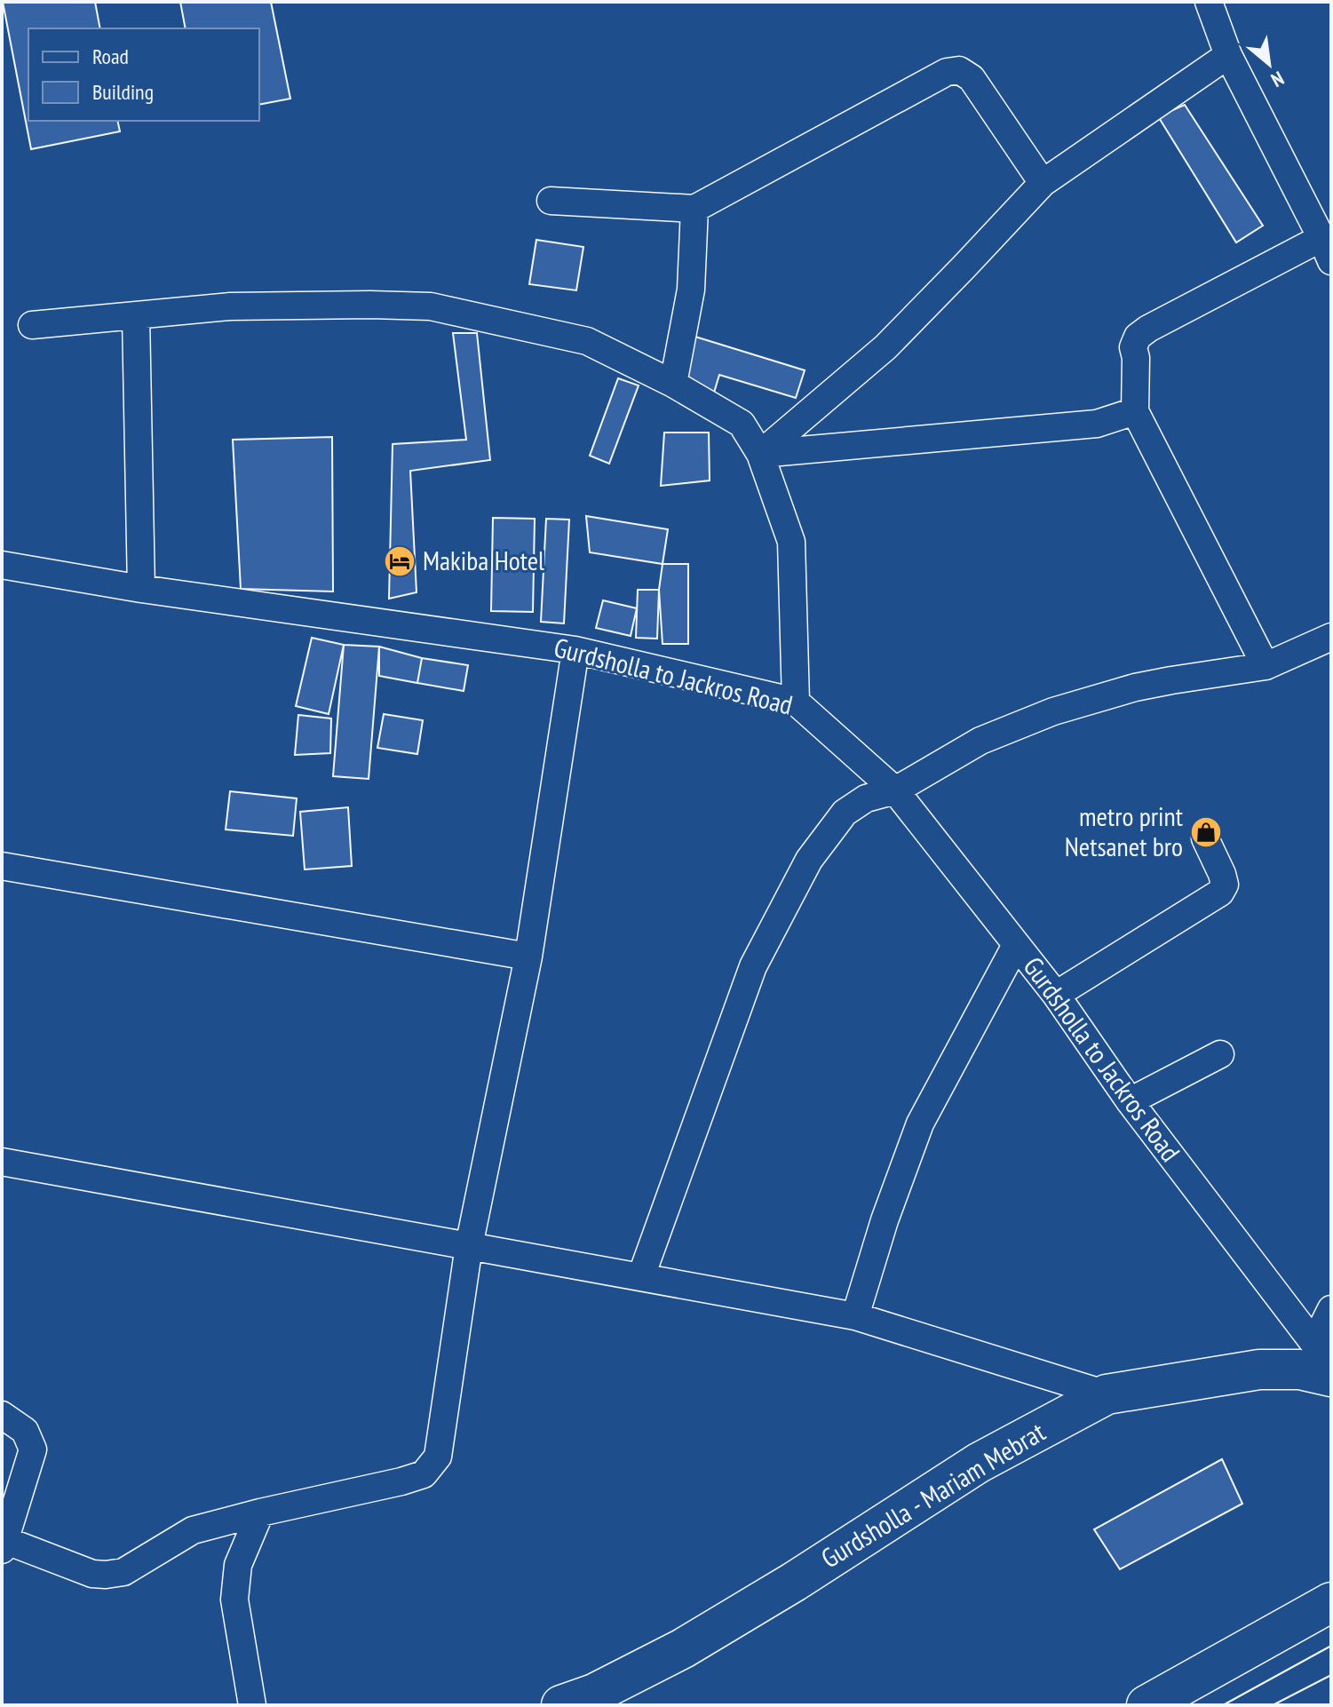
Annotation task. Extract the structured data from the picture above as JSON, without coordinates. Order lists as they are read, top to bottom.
{
  "streets": {
    "main road": ["Gurdsholla - Mariam Mebrat"],
    "street": ["Gurdsholla to Jackros Road"]
  },
  "crossings": [
    ["Gurdsholla to Jackros Road", "Gurdsholla - Mariam Mebrat"]
  ],
  "places": {
    "hotel": ["Makiba Hotel"],
    "shop": ["metro print Netsanet bro"]
  },
  "legend": ["Road", "Building"],
  "north": "bottom right"
}
